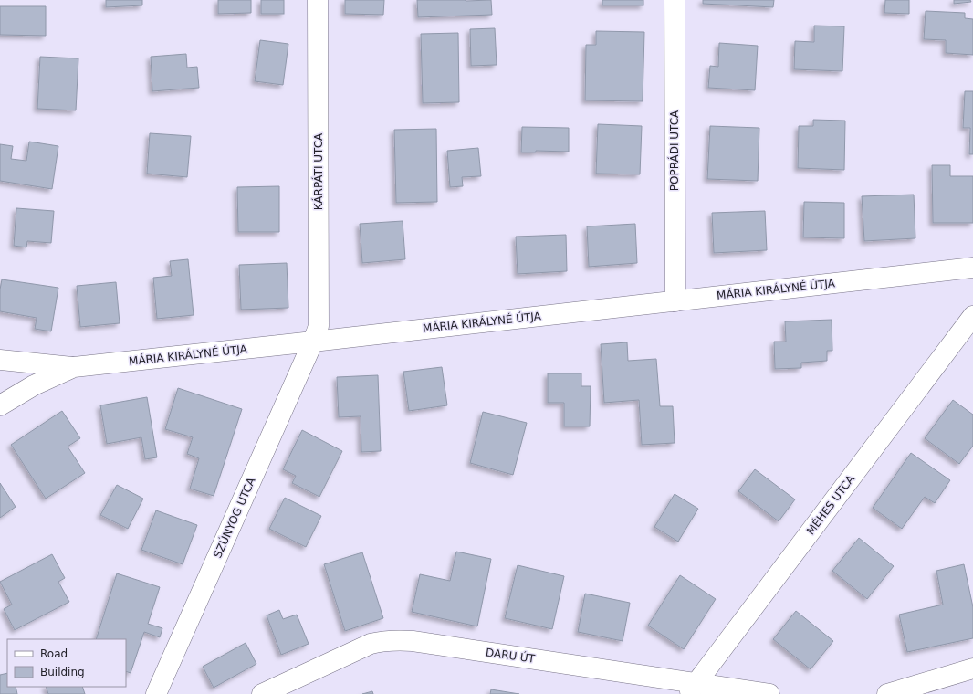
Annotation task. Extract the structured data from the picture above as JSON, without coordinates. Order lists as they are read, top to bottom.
{
  "streets": {
    "street": [
      "POPRÁDI UTCA",
      "KÁRPÁTI UTCA",
      "MÁRIA KIRÁLYNÉ ÚTJA",
      "MÉHES UTCA",
      "SZÚNYOG UTCA",
      "DARU ÚT"
    ]
  },
  "crossings": [
    ["POPRÁDI UTCA", "MÁRIA KIRÁLYNÉ ÚTJA"],
    ["KÁRPÁTI UTCA", "MÁRIA KIRÁLYNÉ ÚTJA"],
    ["KÁRPÁTI UTCA", "SZÚNYOG UTCA"],
    ["MÁRIA KIRÁLYNÉ ÚTJA", "SZÚNYOG UTCA"],
    ["MÉHES UTCA", "DARU ÚT"]
  ],
  "legend": ["Road", "Building"]
}
